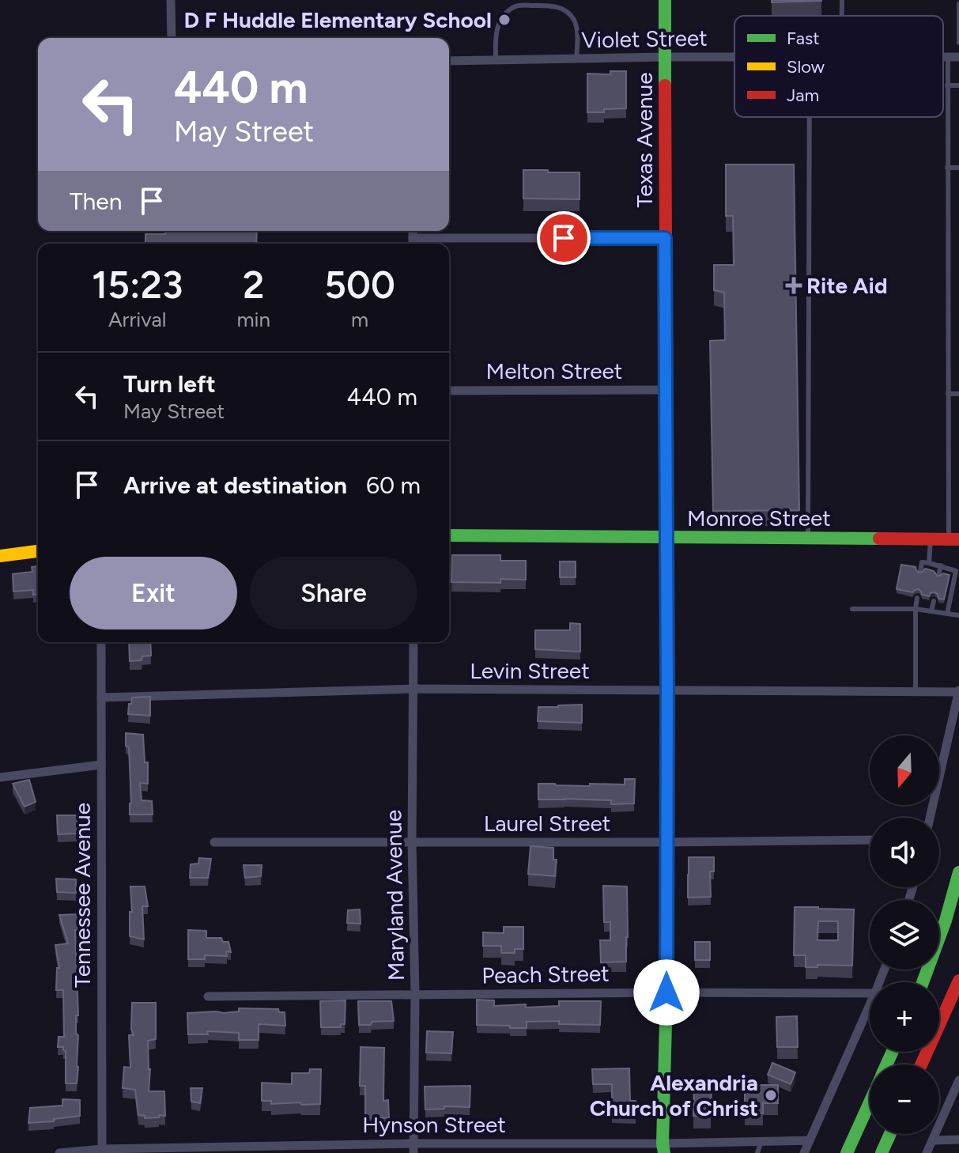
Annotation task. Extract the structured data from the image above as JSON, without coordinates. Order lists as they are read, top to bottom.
{
  "streets": {
    "main road": ["Texas Avenue", "Monroe Street"],
    "street": [
      "Violet Street",
      "Melton Street",
      "Levin Street",
      "Laurel Street",
      "Tennessee Avenue",
      "Maryland Avenue",
      "Peach Street",
      "Hynson Street"
    ]
  },
  "crossings": [
    ["Violet Street", "Texas Avenue"],
    ["Texas Avenue", "Melton Street"],
    ["Texas Avenue", "Monroe Street"],
    ["Texas Avenue", "Levin Street"],
    ["Texas Avenue", "Laurel Street"],
    ["Texas Avenue", "Peach Street"],
    ["Texas Avenue", "Hynson Street"],
    ["Levin Street", "Tennessee Avenue"],
    ["Levin Street", "Maryland Avenue"],
    ["Laurel Street", "Maryland Avenue"],
    ["Tennessee Avenue", "Hynson Street"],
    ["Maryland Avenue", "Peach Street"],
    ["Maryland Avenue", "Hynson Street"]
  ],
  "places": {
    "other": ["D F Huddle Elementary School", "Alexandria Church of Christ"],
    "health": ["Rite Aid"]
  },
  "legend": ["Fast", "Slow", "Jam"],
  "north": "bottom",
  "page": {
    "turn": ["440 m", "May Street"],
    "then": "Then",
    "eta": [
      "15:23",
      "Arrival",
      "2",
      "min",
      "500",
      "m"
    ],
    "list": [
      {
        "name": "Turn left",
        "note": "May Street",
        "value": "440 m"
      },
      {
        "name": "Arrive at destination",
        "value": "60 m"
      }
    ],
    "buttons": ["Exit", "Share"],
    "map_buttons": ["+", "−"]
  }
}
